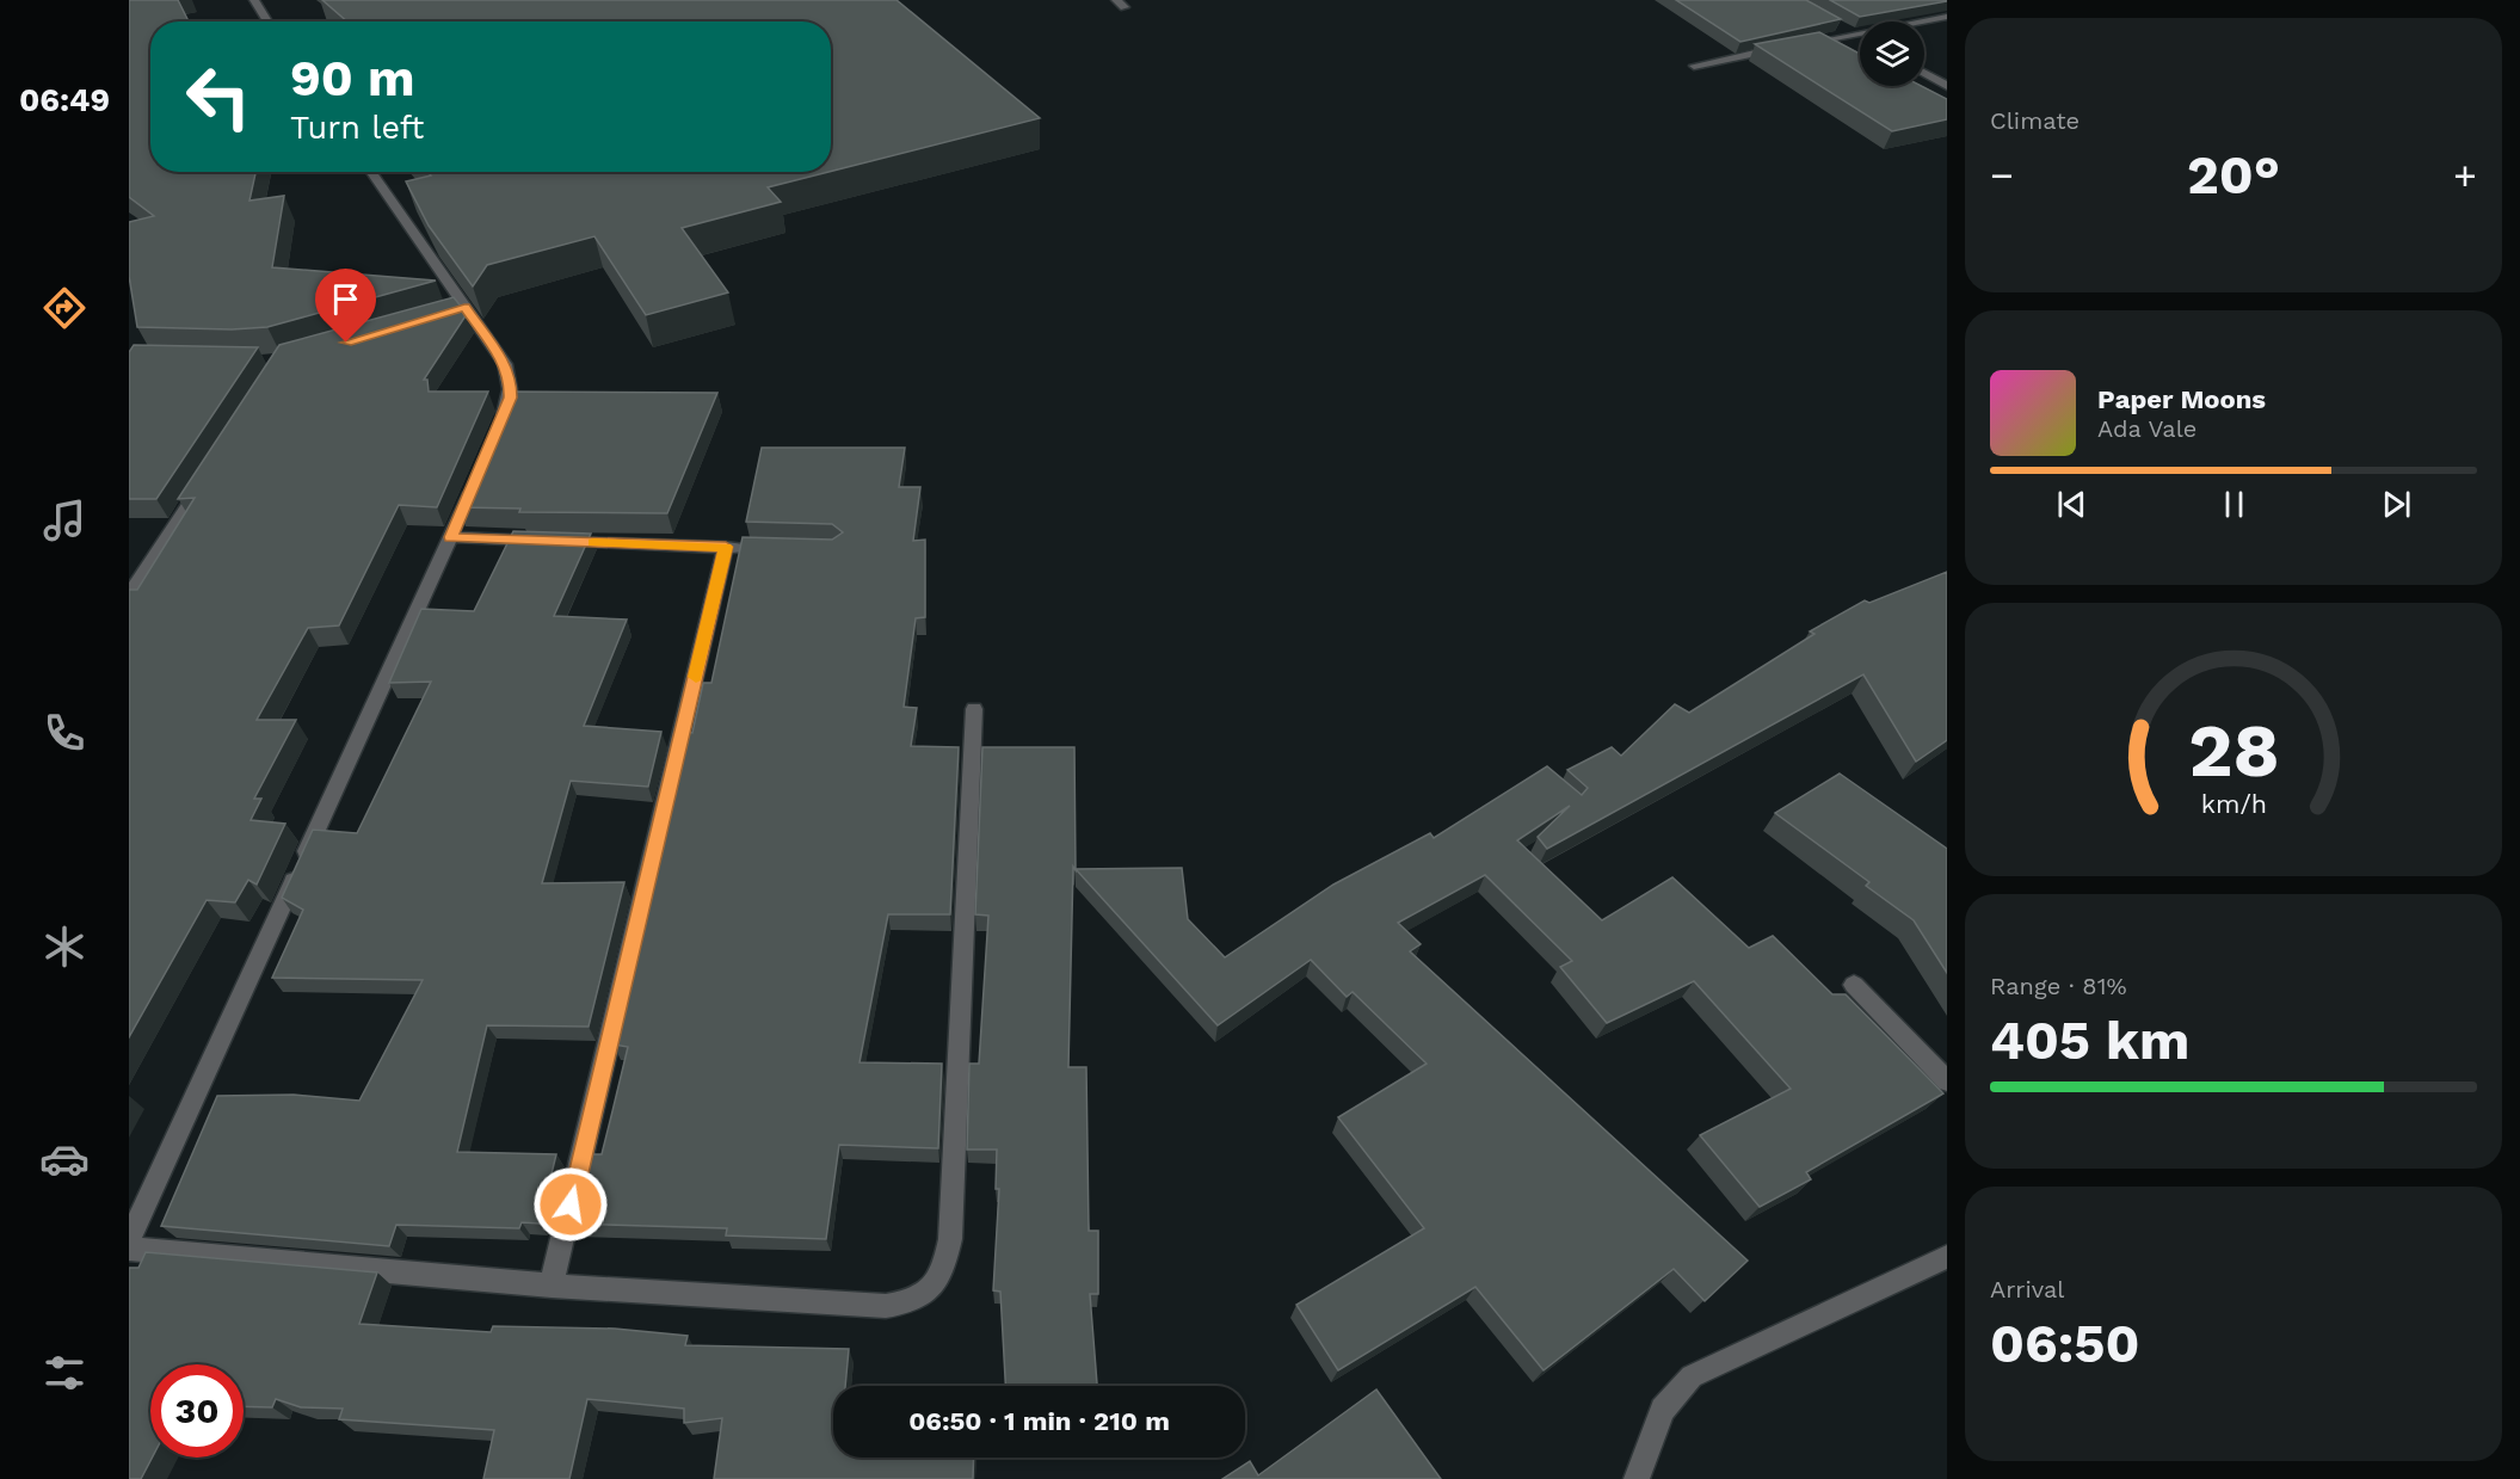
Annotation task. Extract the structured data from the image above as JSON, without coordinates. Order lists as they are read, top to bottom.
{
  "page": {
    "tabs": "06:49",
    "tile": [
      "Climate",
      ["Range · 81%", "405 km"],
      ["Arrival", "06:50"]
    ],
    "turn": ["90 m", "Turn left"],
    "heat": ["−", "20°", "+"],
    "song": ["Paper Moons", "Ada Vale"],
    "limit": "30",
    "trip": "06:50 · 1 min · 210 m",
    "gauge": ["28", "km/h"]
  }
}
